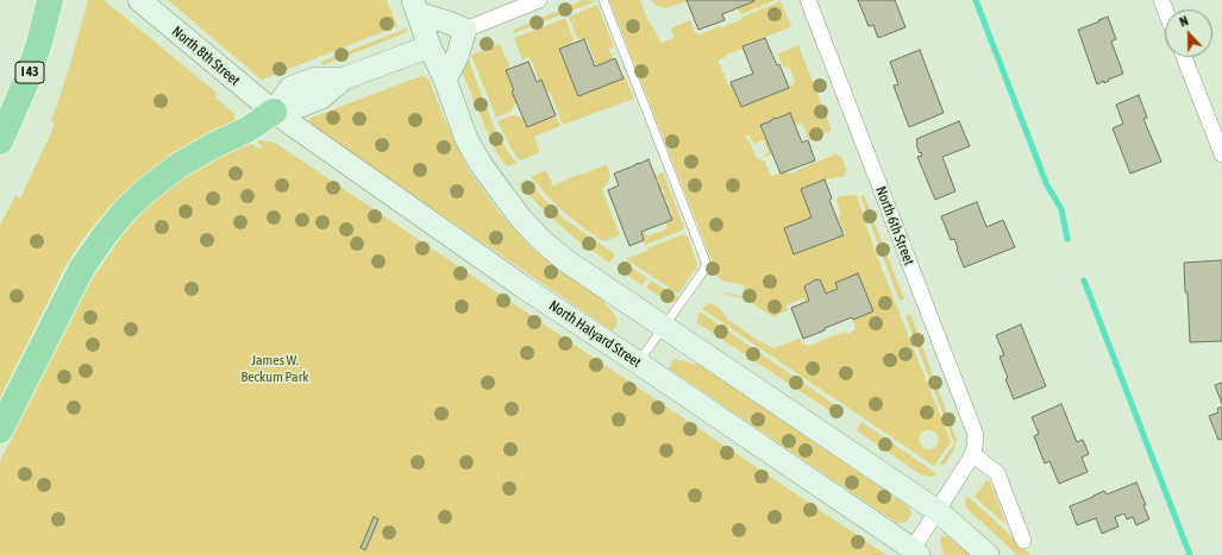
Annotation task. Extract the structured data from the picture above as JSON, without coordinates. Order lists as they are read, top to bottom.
{
  "streets": {
    "highway": ["I 43"],
    "main road": ["North 8th Street", "North Halyard Street"],
    "street": ["North 6th Street"]
  },
  "crossings": [
    ["North 8th Street", "North Halyard Street"],
    ["North 6th Street", "North Halyard Street"]
  ],
  "parks": ["James W. Beckum Park"],
  "north": "top"
}
